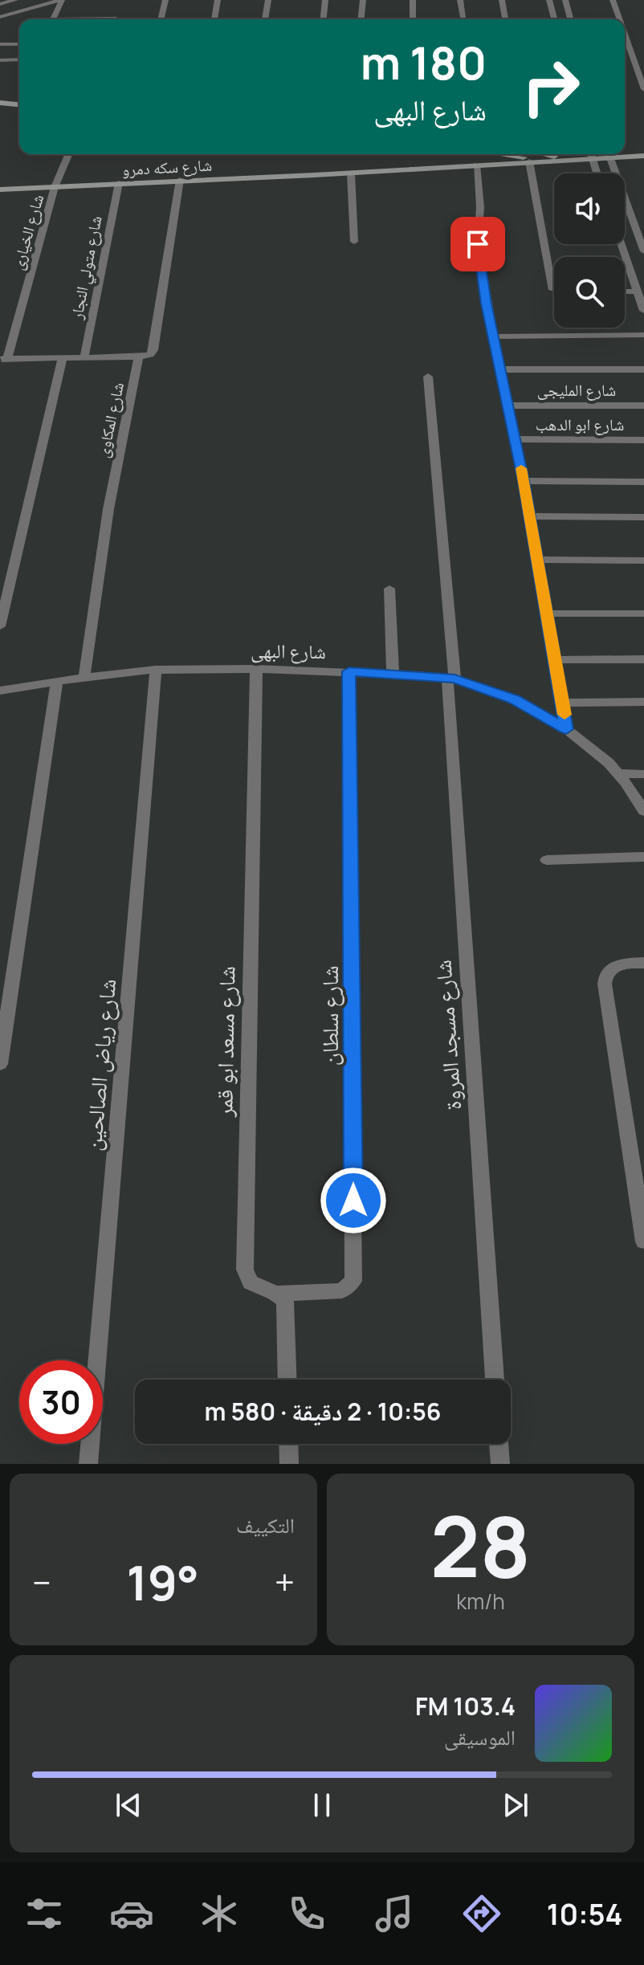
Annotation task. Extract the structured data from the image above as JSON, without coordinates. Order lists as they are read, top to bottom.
{
  "streets": {
    "main road": ["شارع سكه دمرو"],
    "street": [
      "شارع الخيارى",
      "شارع متولي النجار",
      "شارع المليجى",
      "شارع المكاوى",
      "شارع ابو الدهب",
      "شارع البهى",
      "شارع سلطان",
      "شارع مسجد المروة",
      "شارع مسعد ابو قمر",
      "شارع رياض الصالحين"
    ]
  },
  "crossings": [
    ["شارع سكه دمرو", "شارع الخيارى"],
    ["شارع سكه دمرو", "شارع متولي النجار"],
    ["شارع سكه دمرو", "شارع المكاوى"],
    ["شارع المكاوى", "شارع البهى"],
    ["شارع البهى", "شارع سلطان"],
    ["شارع البهى", "شارع مسجد المروة"],
    ["شارع البهى", "شارع مسعد ابو قمر"],
    ["شارع البهى", "شارع رياض الصالحين"],
    ["شارع سلطان", "شارع مسعد ابو قمر"]
  ],
  "page": {
    "turn": ["180 m", "شارع البهى"],
    "limit": "30",
    "trip": "10:56 · 2 دقيقة · 580 m",
    "tile": [
      ["28", "km/h"],
      "التكييف"
    ],
    "heat": ["−", "19°", "+"],
    "song": ["103.4 FM", "الموسيقى"],
    "tabs": "10:54"
  }
}
